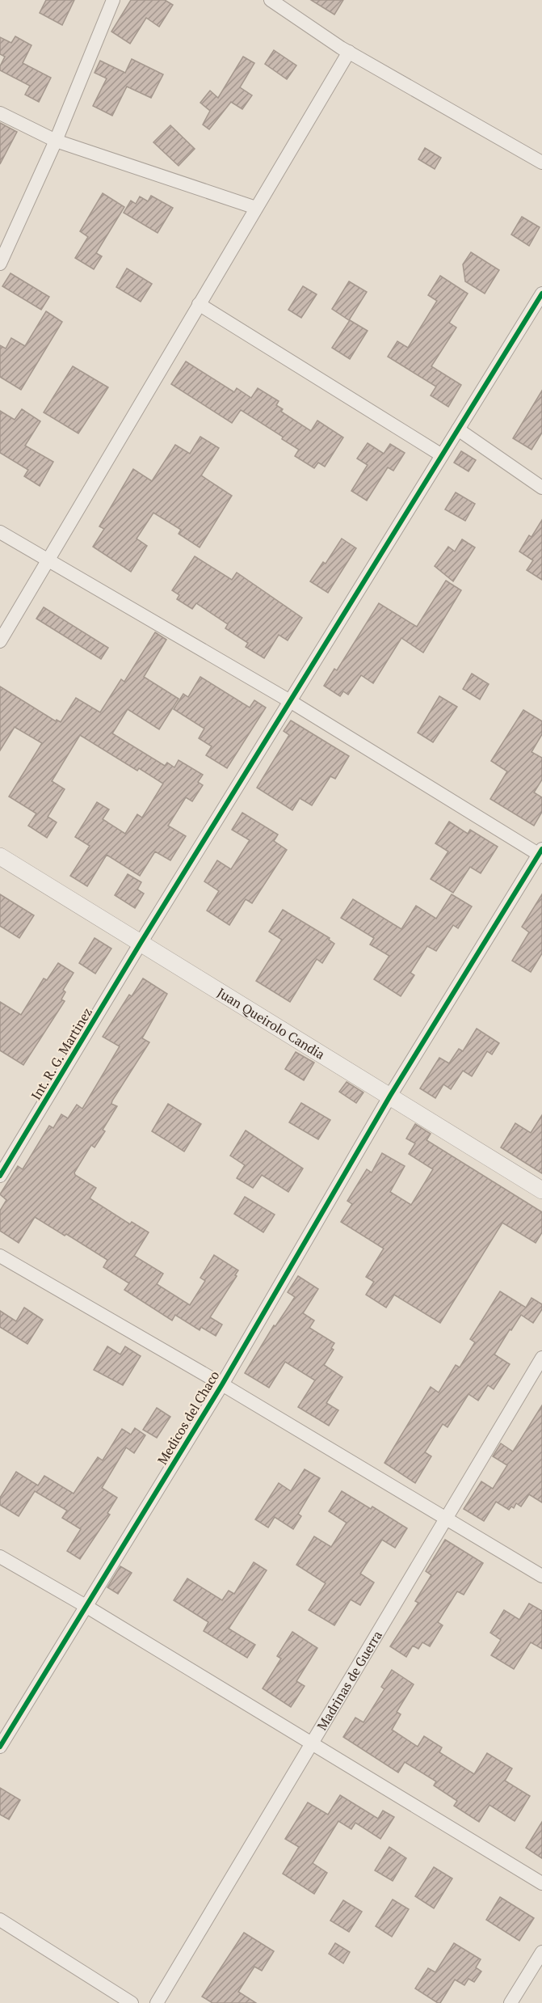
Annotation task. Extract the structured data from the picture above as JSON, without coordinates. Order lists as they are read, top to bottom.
{
  "streets": {
    "street": [
      "Juan Queirolo Candia",
      "Int. R. G. Martinez",
      "Medicos del Chaco",
      "Madrinas de Guerra"
    ]
  },
  "crossings": [
    ["Juan Queirolo Candia", "Int. R. G. Martinez"],
    ["Juan Queirolo Candia", "Medicos del Chaco"]
  ]
}
